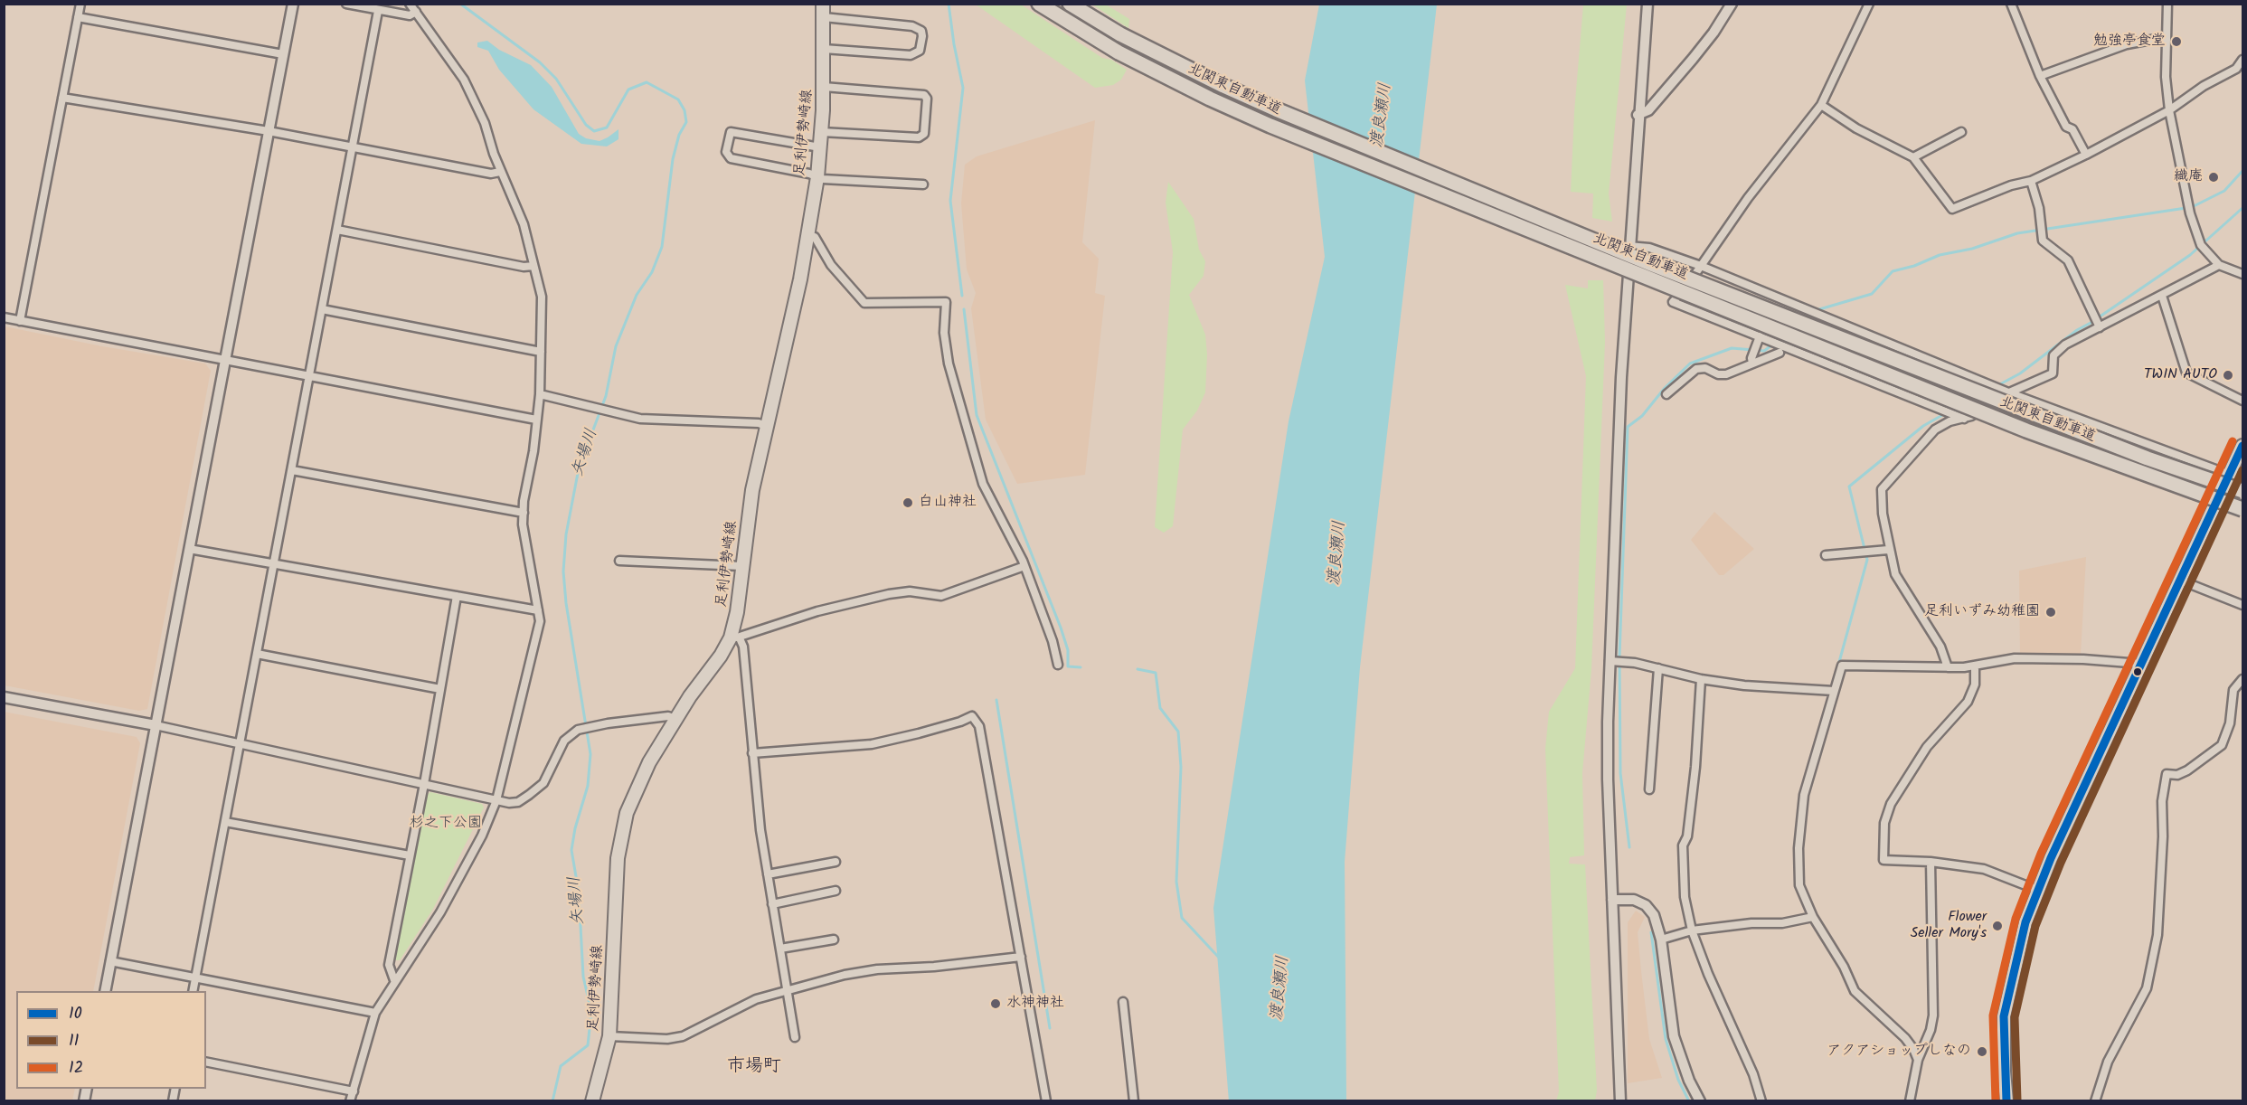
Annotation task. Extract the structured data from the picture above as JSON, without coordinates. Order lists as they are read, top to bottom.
{
  "streets": {
    "highway": ["北関東自動車道"],
    "main road": ["足利伊勢崎線"]
  },
  "districts": ["市場町"],
  "water": ["渡良瀬川", "矢場川"],
  "parks": ["杉之下公園"],
  "places": [
    "勉強亭食堂",
    "織庵",
    "TWIN AUTO",
    "白山神社",
    "足利いずみ幼稚園",
    "Flower Seller Mory's",
    "水神神社",
    "アクアショップしなの"
  ],
  "lines": ["transit line 12", "transit line 10", "transit line 11"],
  "legend": ["10", "11", "12"]
}
